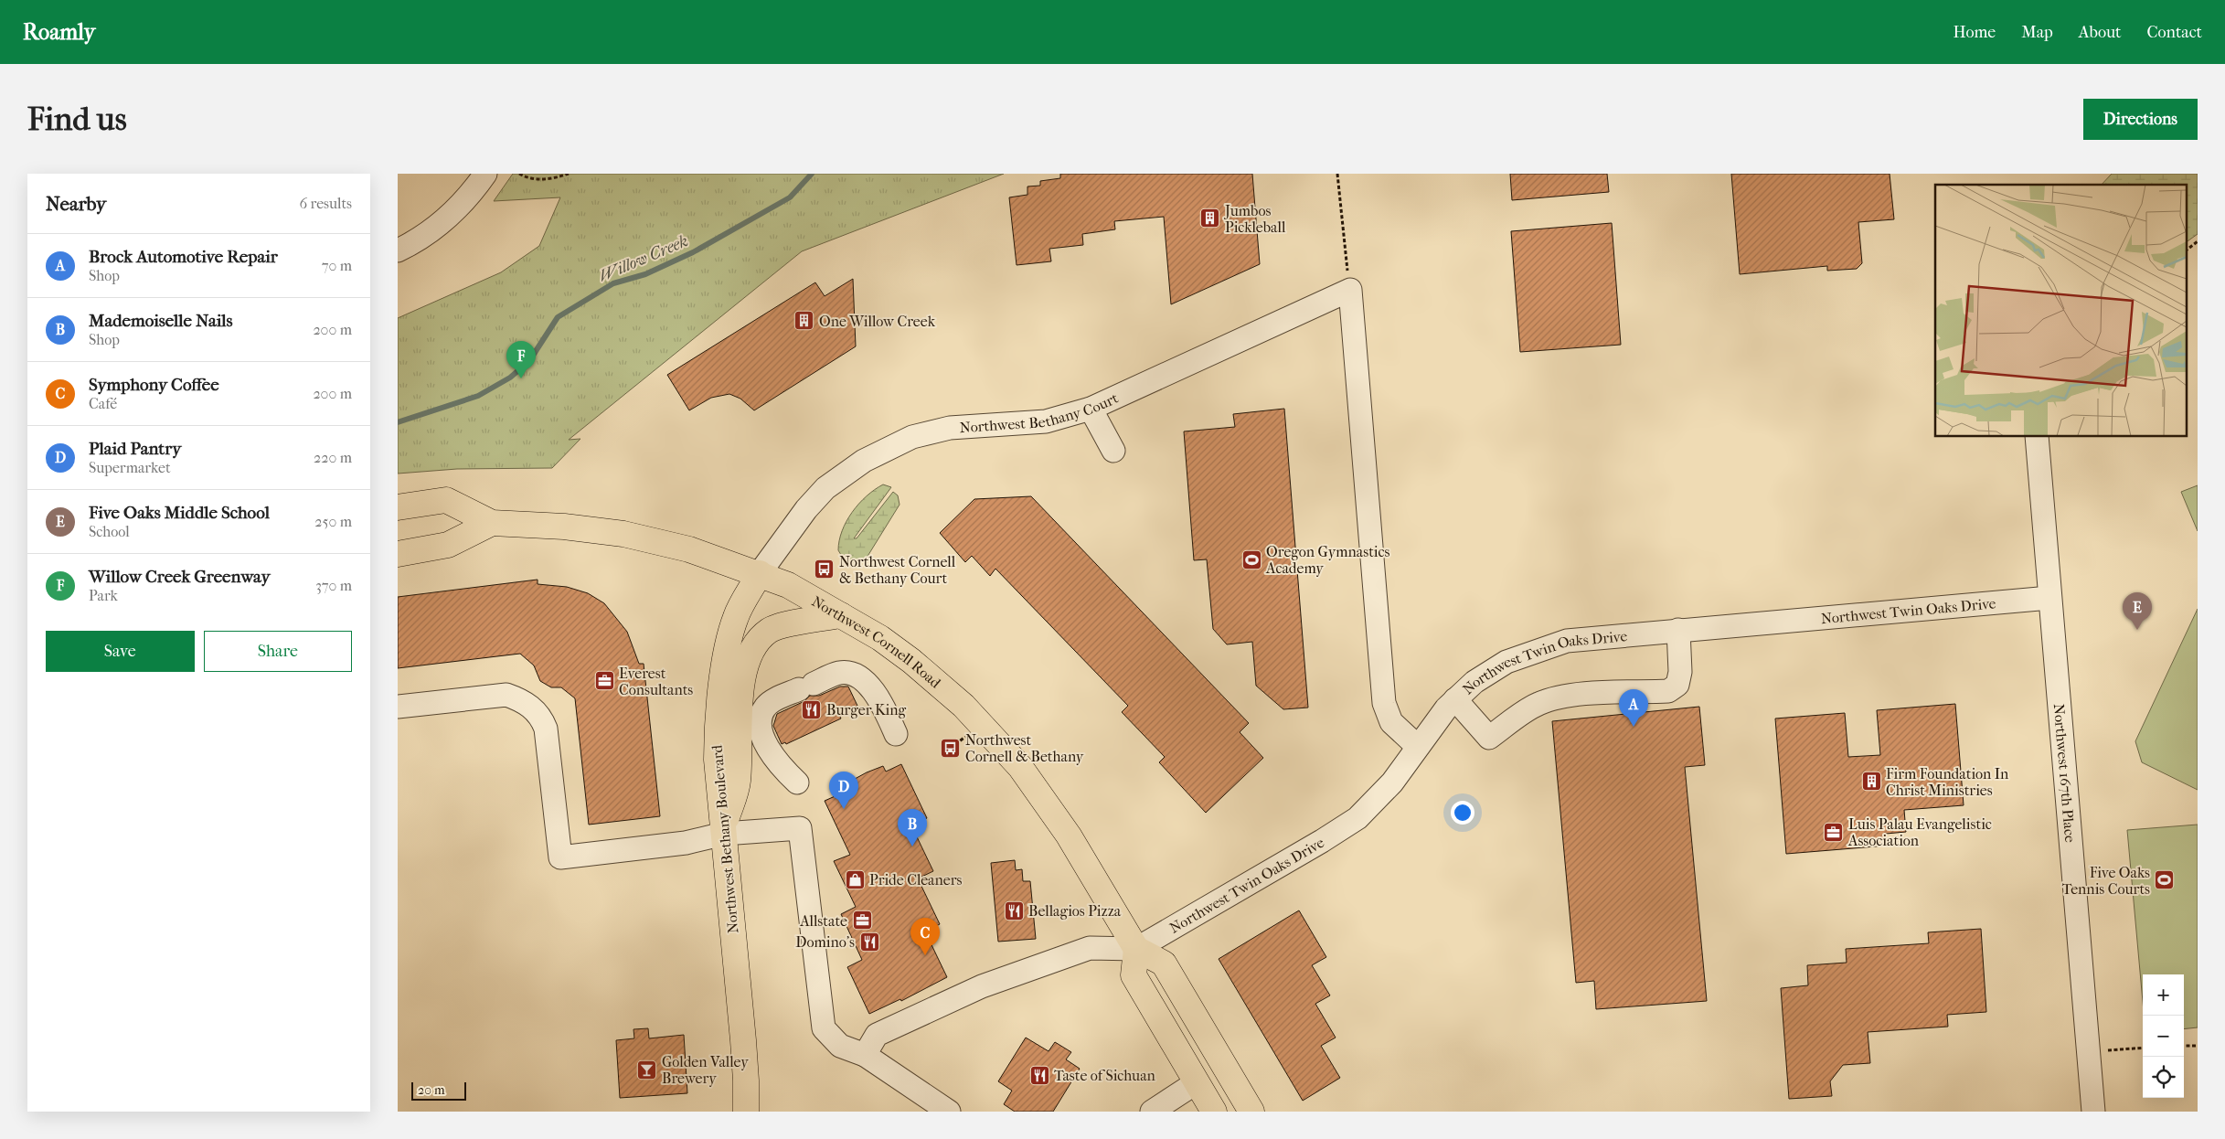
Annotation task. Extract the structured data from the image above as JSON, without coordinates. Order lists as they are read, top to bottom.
{
  "streets": {
    "main road": ["Northwest Cornell Road", "Northwest Bethany Boulevard"],
    "street": ["Northwest Bethany Court", "Northwest Twin Oaks Drive", "Northwest 167th Place"]
  },
  "crossings": [
    ["Northwest Bethany Court", "Northwest Cornell Road"],
    ["Northwest Bethany Court", "Northwest Bethany Boulevard"],
    ["Northwest Twin Oaks Drive", "Northwest Cornell Road"],
    ["Northwest Twin Oaks Drive", "Northwest 167th Place"],
    ["Northwest Cornell Road", "Northwest Bethany Boulevard"]
  ],
  "water": ["Willow Creek"],
  "places": {
    "building": ["Jumbos Pickleball", "One Willow Creek", "Firm Foundation In Christ Ministries"],
    "sports": ["Oregon Gymnastics Academy", "Five Oaks Tennis Courts"],
    "bus stop": ["Northwest Cornell & Bethany Court", "Northwest Cornell & Bethany"],
    "office": ["Everest Consultants", "Luis Palau Evangelistic Association", "Allstate"],
    "restaurant": [
      "Burger King",
      "Bellagios Pizza",
      "Domino's",
      "Taste of Sichuan"
    ],
    "shop": ["Pride Cleaners"],
    "bar": ["Golden Valley Brewery"]
  },
  "scale_bar": "20 m",
  "page": {
    "header": "Roamly",
    "nav": [
      "Home",
      "Map",
      "About",
      "Contact"
    ],
    "buttons": [
      "Directions",
      ["Save", "Share"]
    ],
    "title": "Find us",
    "heading": ["Nearby", "6 results"],
    "list": [
      {
        "mark": "A",
        "name": "Brock Automotive Repair",
        "note": "Shop",
        "value": "70 m"
      },
      {
        "mark": "B",
        "name": "Mademoiselle Nails",
        "note": "Shop",
        "value": "200 m"
      },
      {
        "mark": "C",
        "name": "Symphony Coffee",
        "note": "Café",
        "value": "200 m"
      },
      {
        "mark": "D",
        "name": "Plaid Pantry",
        "note": "Supermarket",
        "value": "220 m"
      },
      {
        "mark": "E",
        "name": "Five Oaks Middle School",
        "note": "School",
        "value": "250 m"
      },
      {
        "mark": "F",
        "name": "Willow Creek Greenway",
        "note": "Park",
        "value": "370 m"
      }
    ],
    "pins": [
      "F",
      "E",
      "A",
      "D",
      "B",
      "C"
    ],
    "map_buttons": ["+", "−"],
    "scale": "20 m"
  }
}
